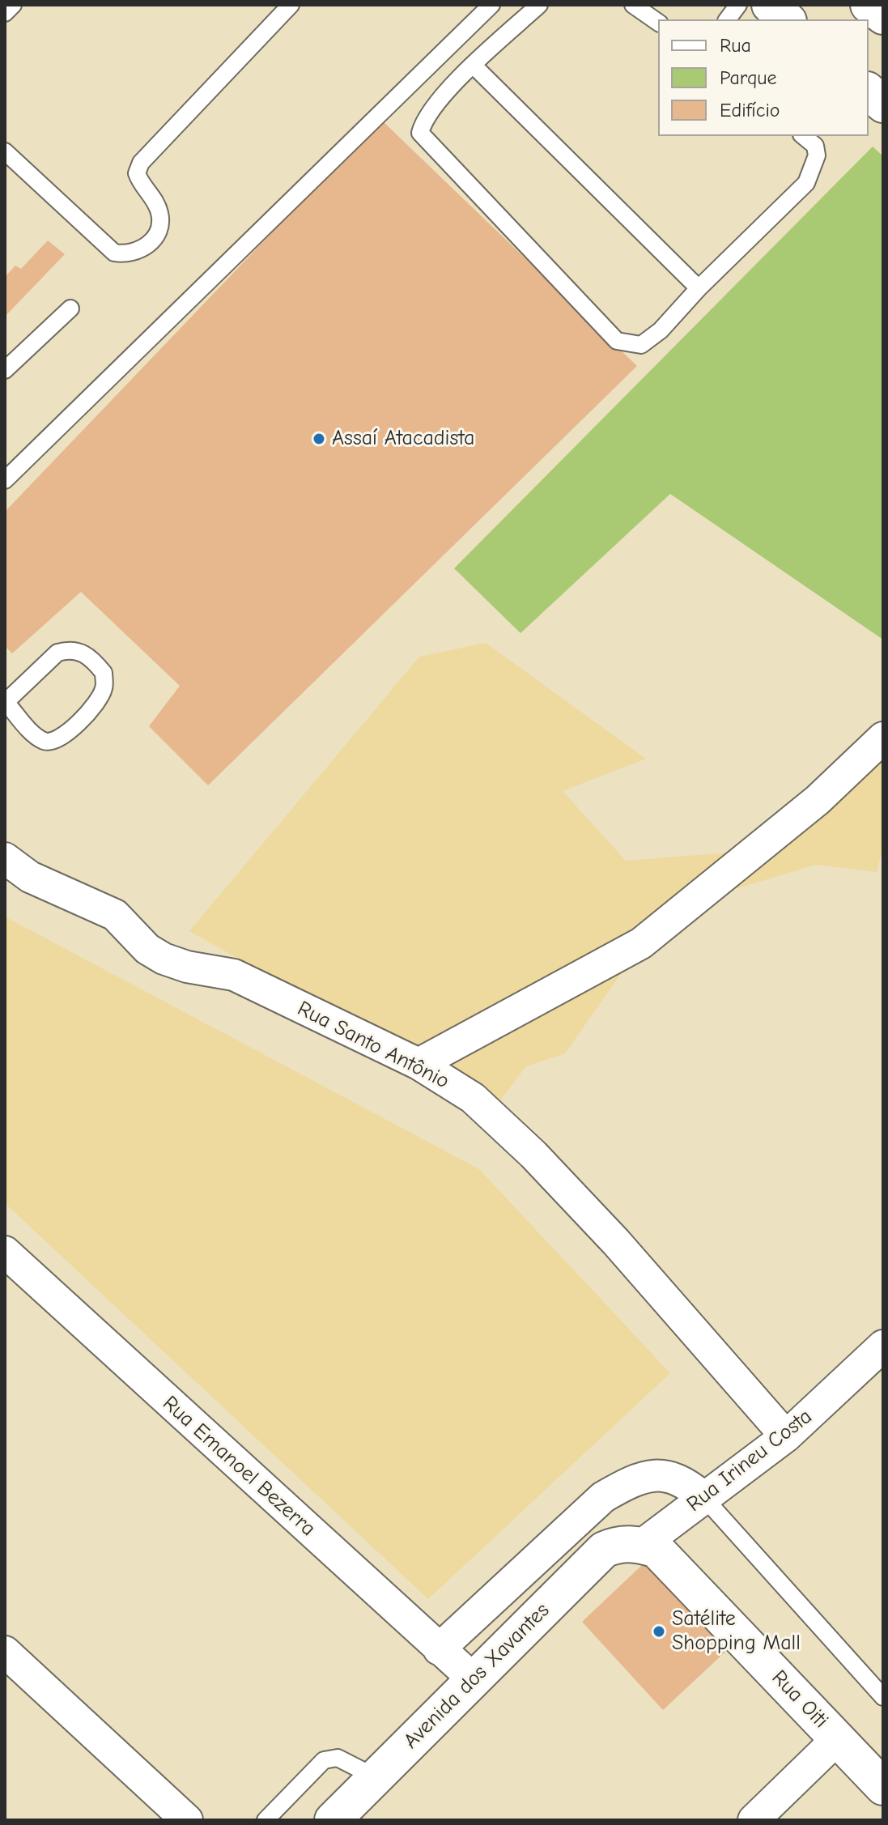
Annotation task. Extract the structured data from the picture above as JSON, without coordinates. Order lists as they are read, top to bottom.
{
  "streets": {
    "main road": ["Avenida dos Xavantes", "Rua Oiti"],
    "street": ["Rua Santo Antônio", "Rua Irineu Costa", "Rua Emanoel Bezerra"]
  },
  "crossings": [
    ["Rua Santo Antônio", "Rua Irineu Costa"],
    ["Rua Irineu Costa", "Avenida dos Xavantes"],
    ["Rua Irineu Costa", "Rua Oiti"],
    ["Rua Emanoel Bezerra", "Avenida dos Xavantes"],
    ["Avenida dos Xavantes", "Rua Oiti"]
  ],
  "places": ["Assaí Atacadista", "Satélite Shopping Mall"],
  "legend": ["Rua", "Parque", "Edifício"]
}
